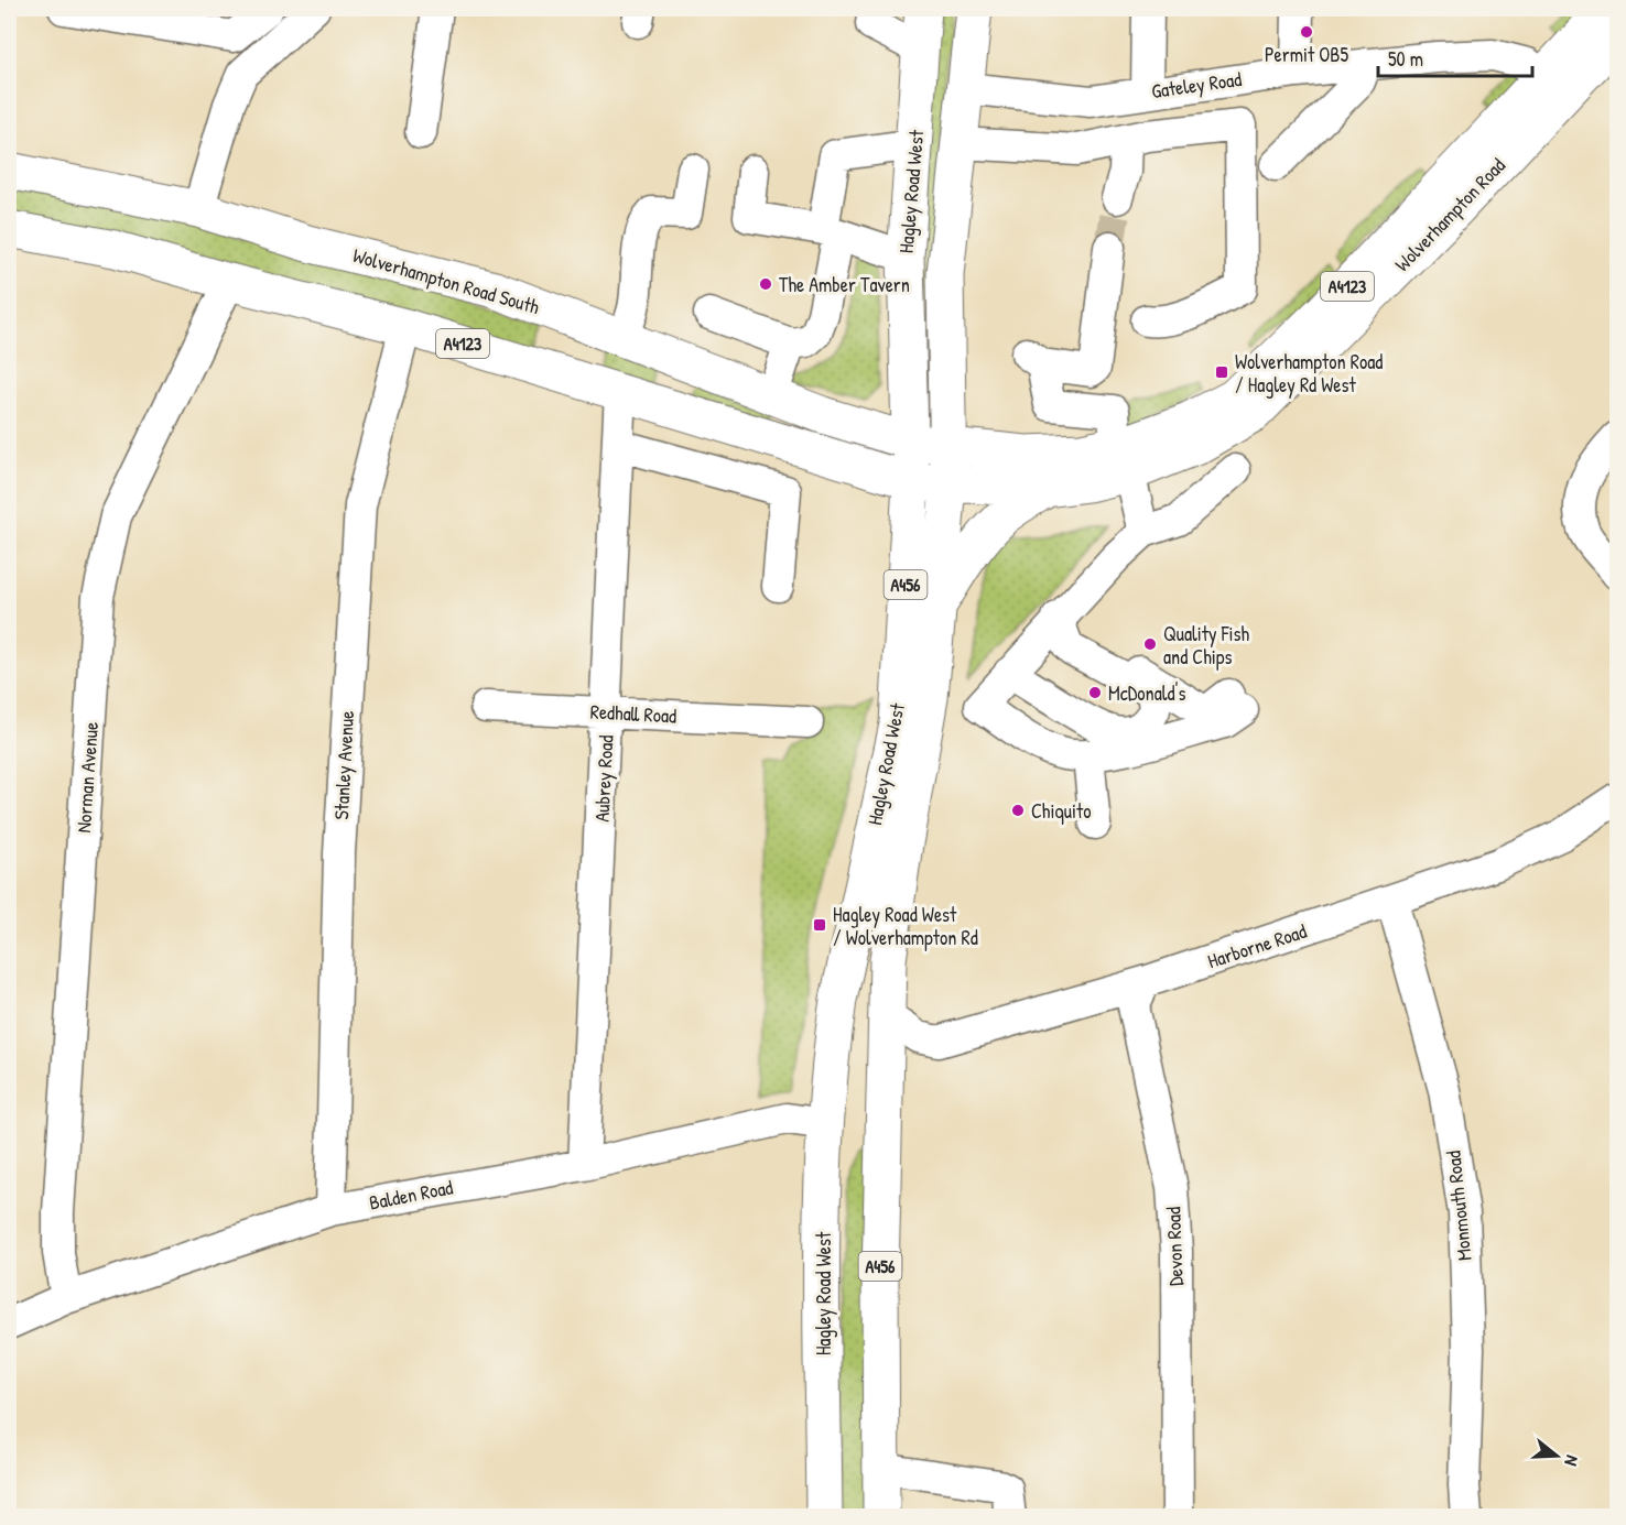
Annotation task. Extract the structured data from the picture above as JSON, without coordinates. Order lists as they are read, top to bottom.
{
  "streets": {
    "main road": [
      "Hagley Road West",
      "Wolverhampton Road",
      "Wolverhampton Road South",
      "A4123",
      "A456"
    ],
    "street": [
      "Gateley Road",
      "Redhall Road",
      "Stanley Avenue",
      "Norman Avenue",
      "Aubrey Road",
      "Harborne Road",
      "Balden Road",
      "Monmouth Road",
      "Devon Road"
    ]
  },
  "crossings": [
    ["Gateley Road", "Hagley Road West"],
    ["Gateley Road", "Wolverhampton Road"],
    ["Hagley Road West", "Wolverhampton Road"],
    ["Hagley Road West", "Wolverhampton Road South"],
    ["Hagley Road West", "A4123"],
    ["Hagley Road West", "Harborne Road"],
    ["Hagley Road West", "Balden Road"],
    ["Wolverhampton Road", "Wolverhampton Road South"],
    ["Wolverhampton Road", "A4123"],
    ["A4123", "Stanley Avenue"],
    ["A4123", "Norman Avenue"],
    ["A4123", "Aubrey Road"],
    ["Redhall Road", "Aubrey Road"],
    ["Stanley Avenue", "Balden Road"],
    ["Norman Avenue", "Balden Road"],
    ["Aubrey Road", "Balden Road"],
    ["Harborne Road", "Monmouth Road"],
    ["Harborne Road", "Devon Road"]
  ],
  "places": {
    "other": [
      "Permit OB5",
      "The Amber Tavern",
      "Quality Fish and Chips",
      "McDonald's",
      "Chiquito"
    ],
    "transit": ["Wolverhampton Road / Hagley Rd West", "Hagley Road West / Wolverhampton Rd"]
  },
  "scale_bar": "50 m",
  "north": "right"
}
